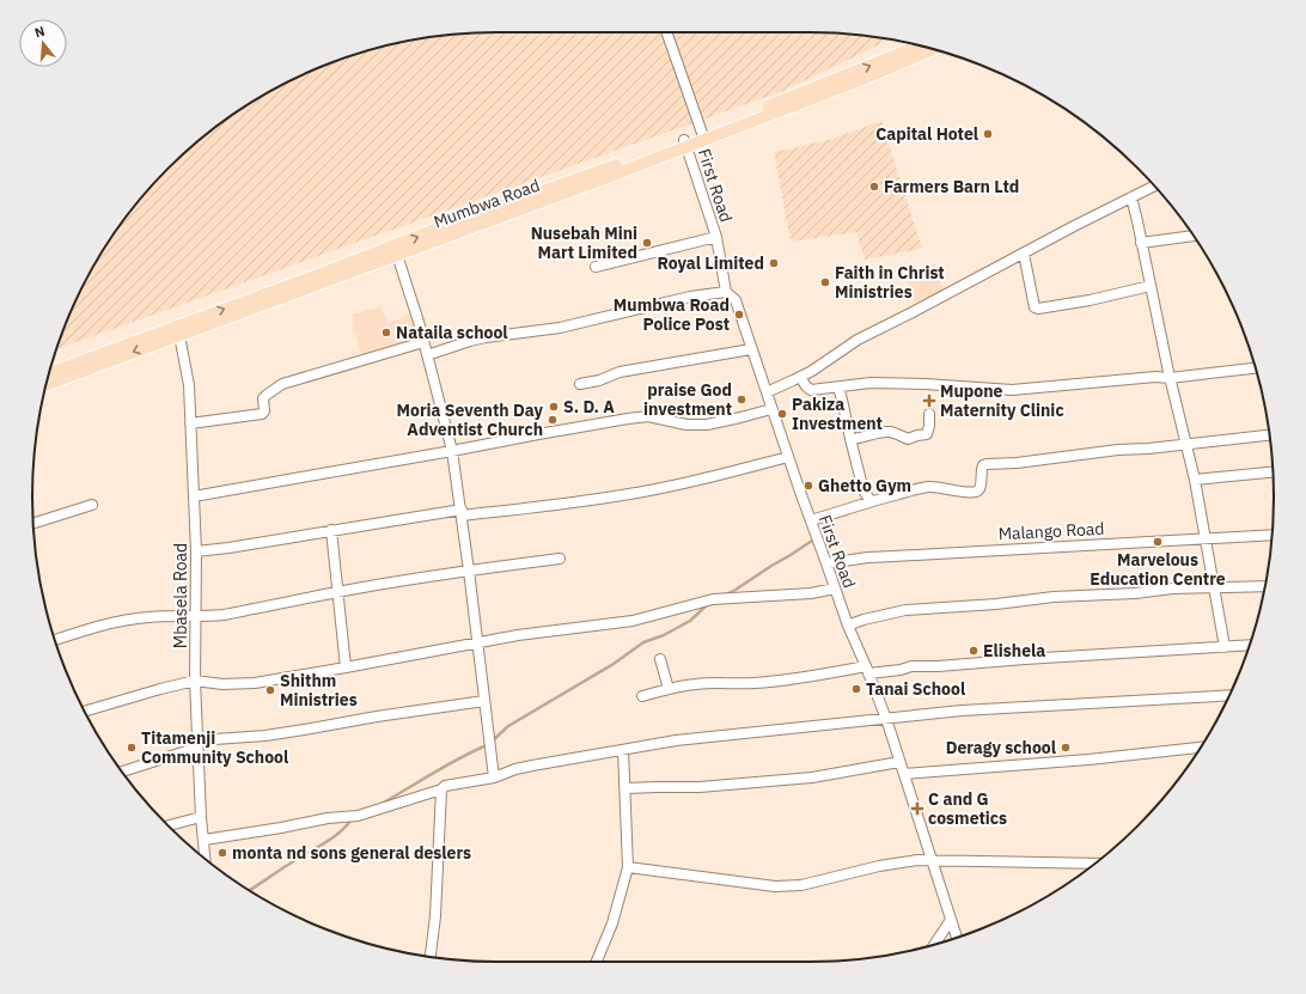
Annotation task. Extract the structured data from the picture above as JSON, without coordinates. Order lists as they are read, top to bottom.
{
  "streets": {
    "main road": ["Mumbwa Road"],
    "street": ["First Road", "Malango Road", "Mbasela Road"]
  },
  "crossings": [
    ["First Road", "Mumbwa Road"],
    ["First Road", "Malango Road"],
    ["Mumbwa Road", "Mbasela Road"]
  ],
  "places": {
    "other": [
      "Capital Hotel",
      "Farmers Barn Ltd",
      "Nusebah Mini Mart Limited",
      "Royal Limited",
      "Faith in Christ Ministries",
      "Mumbwa Road Police Post",
      "Nataila school",
      "praise God investment",
      "S. D. A",
      "Pakiza Investment",
      "Moria Seventh Day Adventist Church",
      "Ghetto Gym",
      "Marvelous Education Centre",
      "Elishela",
      "Tanai School",
      "Shithm Ministries",
      "Titamenji Community School",
      "Deragy school",
      "monta nd sons general deslers"
    ],
    "health": ["Mupone Maternity Clinic", "C and G cosmetics"]
  },
  "north": "top"
}
